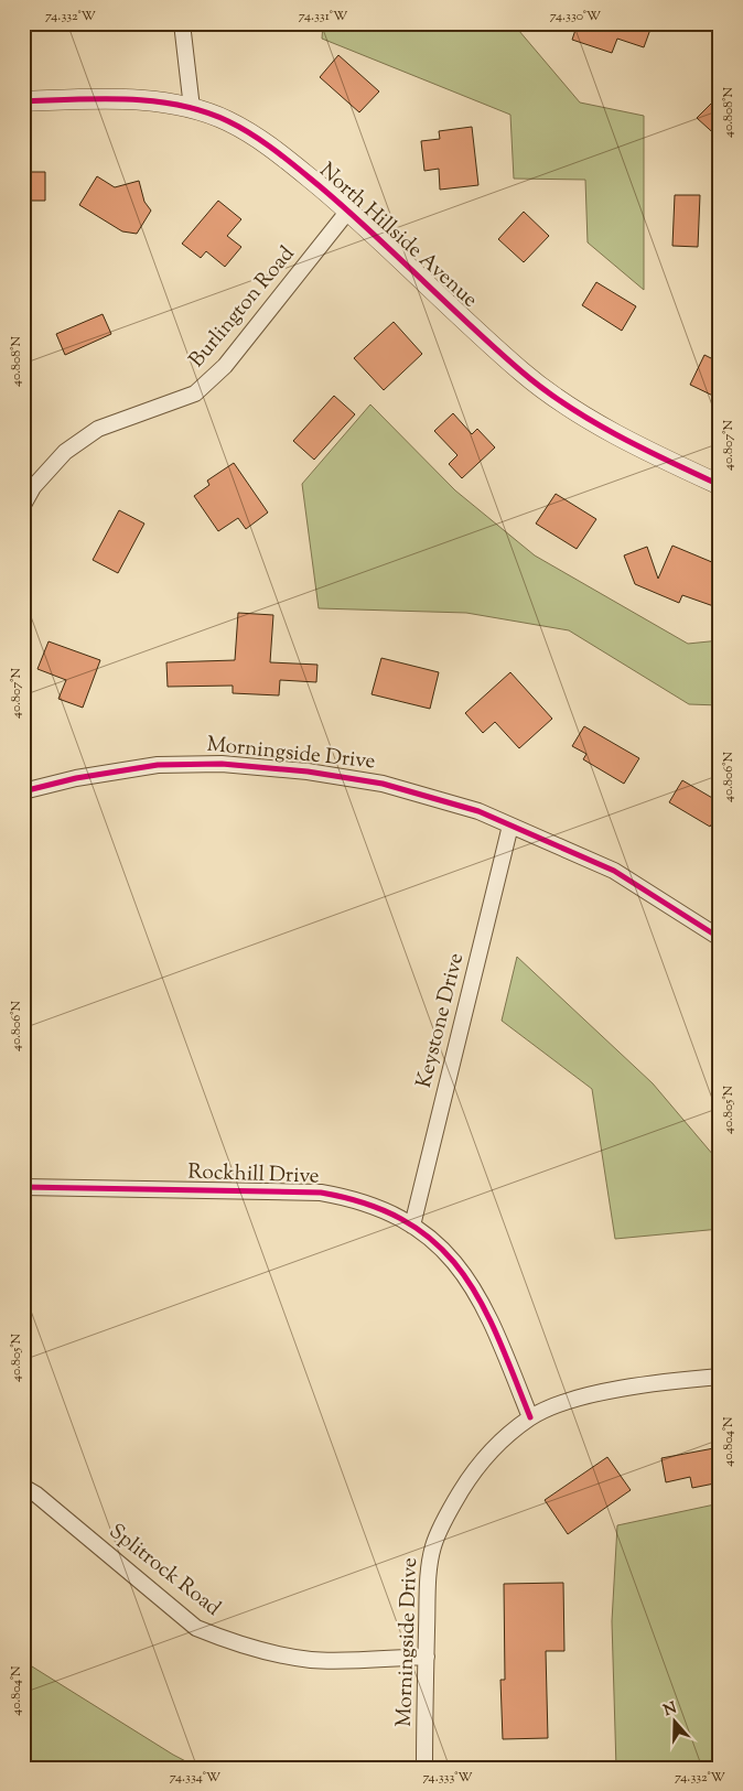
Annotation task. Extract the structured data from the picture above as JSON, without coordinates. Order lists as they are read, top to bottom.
{
  "streets": {
    "street": [
      "North Hillside Avenue",
      "Burlington Road",
      "Morningside Drive",
      "Keystone Drive",
      "Rockhill Drive",
      "Splitrock Road"
    ]
  },
  "crossings": [
    ["North Hillside Avenue", "Burlington Road"],
    ["Morningside Drive", "Keystone Drive"],
    ["Morningside Drive", "Rockhill Drive"],
    ["Morningside Drive", "Splitrock Road"],
    ["Keystone Drive", "Rockhill Drive"]
  ],
  "north": "top",
  "coordinates": [
    "74.332°W",
    "74.331°W",
    "74.330°W",
    "40.808°N",
    "40.807°N",
    "40.806°N",
    "40.805°N",
    "40.804°N",
    "74.334°W",
    "74.333°W"
  ]
}
